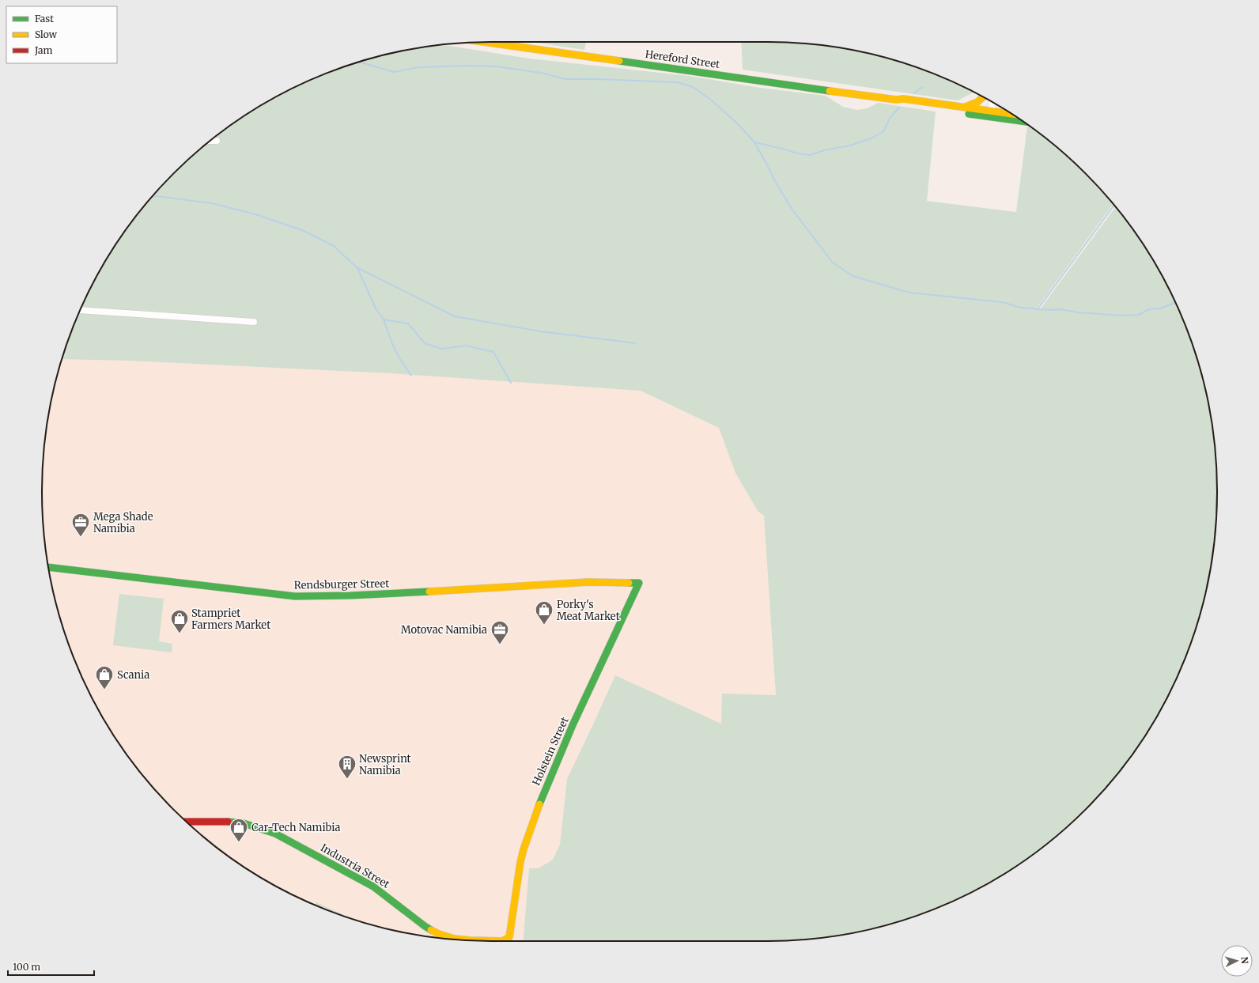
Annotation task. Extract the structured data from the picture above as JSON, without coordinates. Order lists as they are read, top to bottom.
{
  "streets": {
    "street": [
      "Hereford Street",
      "Rendsburger Street",
      "Holstein Street",
      "Industria Street"
    ]
  },
  "crossings": [
    ["Rendsburger Street", "Holstein Street"],
    ["Holstein Street", "Industria Street"]
  ],
  "places": {
    "office": ["Mega Shade Namibia", "Motovac Namibia"],
    "shop": [
      "Porky's Meat Market",
      "Stampriet Farmers Market",
      "Scania",
      "Car-Tech Namibia"
    ],
    "building": ["Newsprint Namibia"]
  },
  "legend": ["Fast", "Slow", "Jam"],
  "scale_bar": "100 m",
  "north": "right"
}
